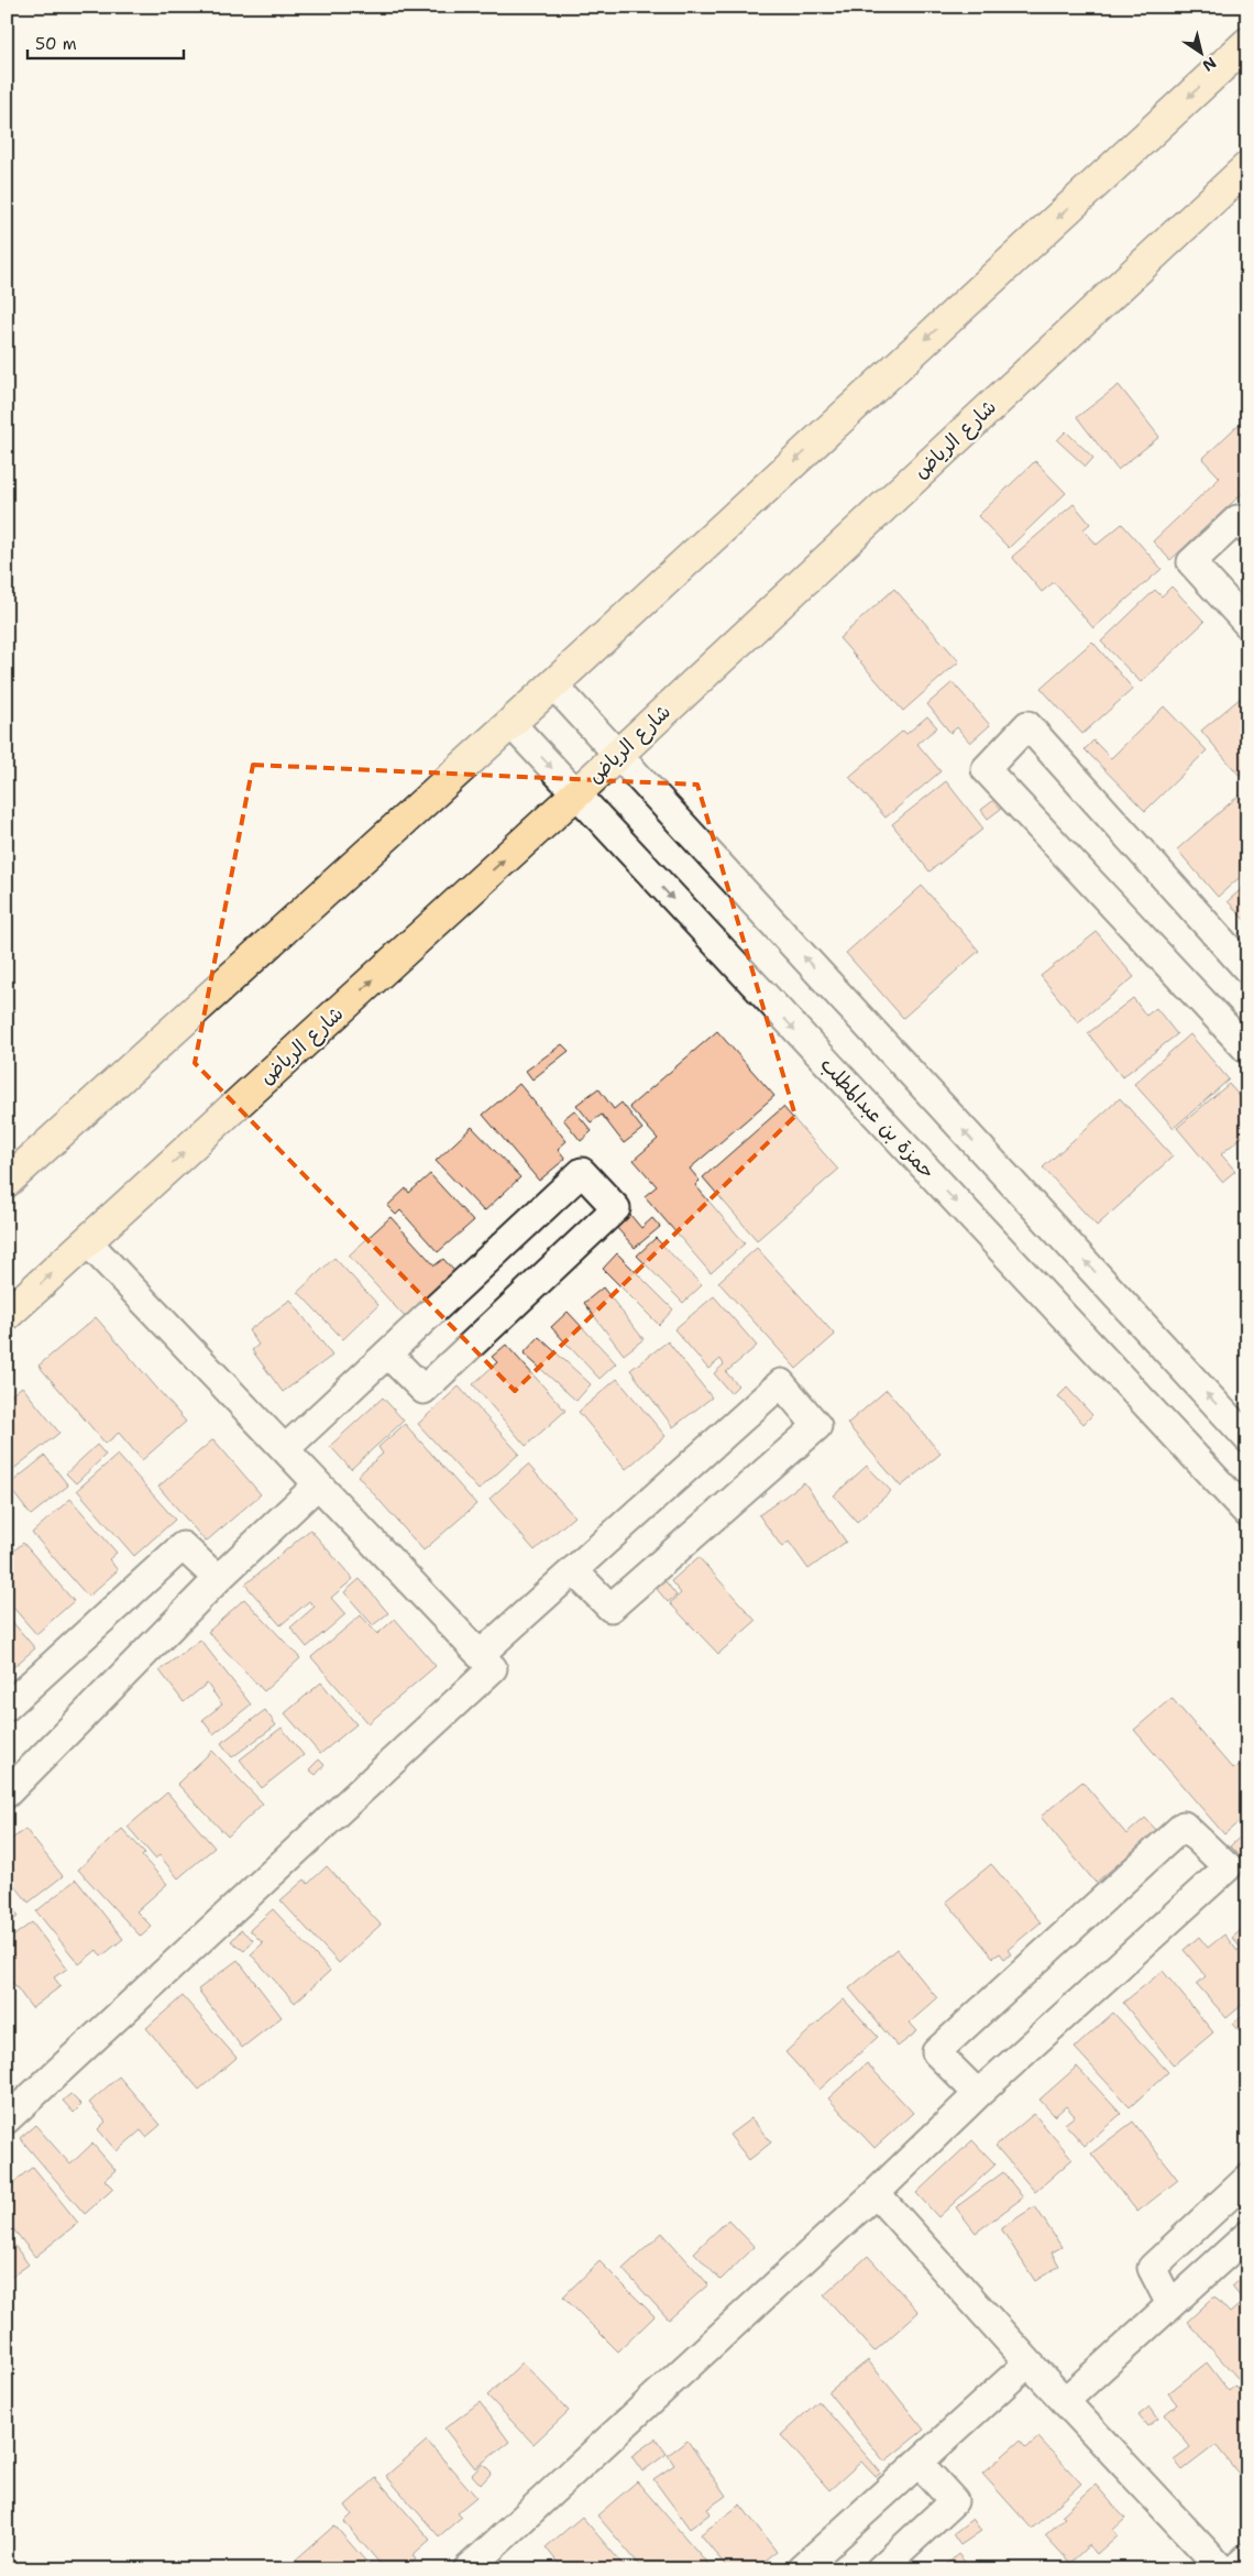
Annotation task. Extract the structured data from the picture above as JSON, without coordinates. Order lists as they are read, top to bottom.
{
  "streets": {
    "main road": ["شارع الرياض"],
    "street": ["حمزة بن عبدالمطلب"]
  },
  "crossings": [
    ["شارع الرياض", "حمزة بن عبدالمطلب"]
  ],
  "scale_bar": "50 m",
  "north": "bottom right"
}
